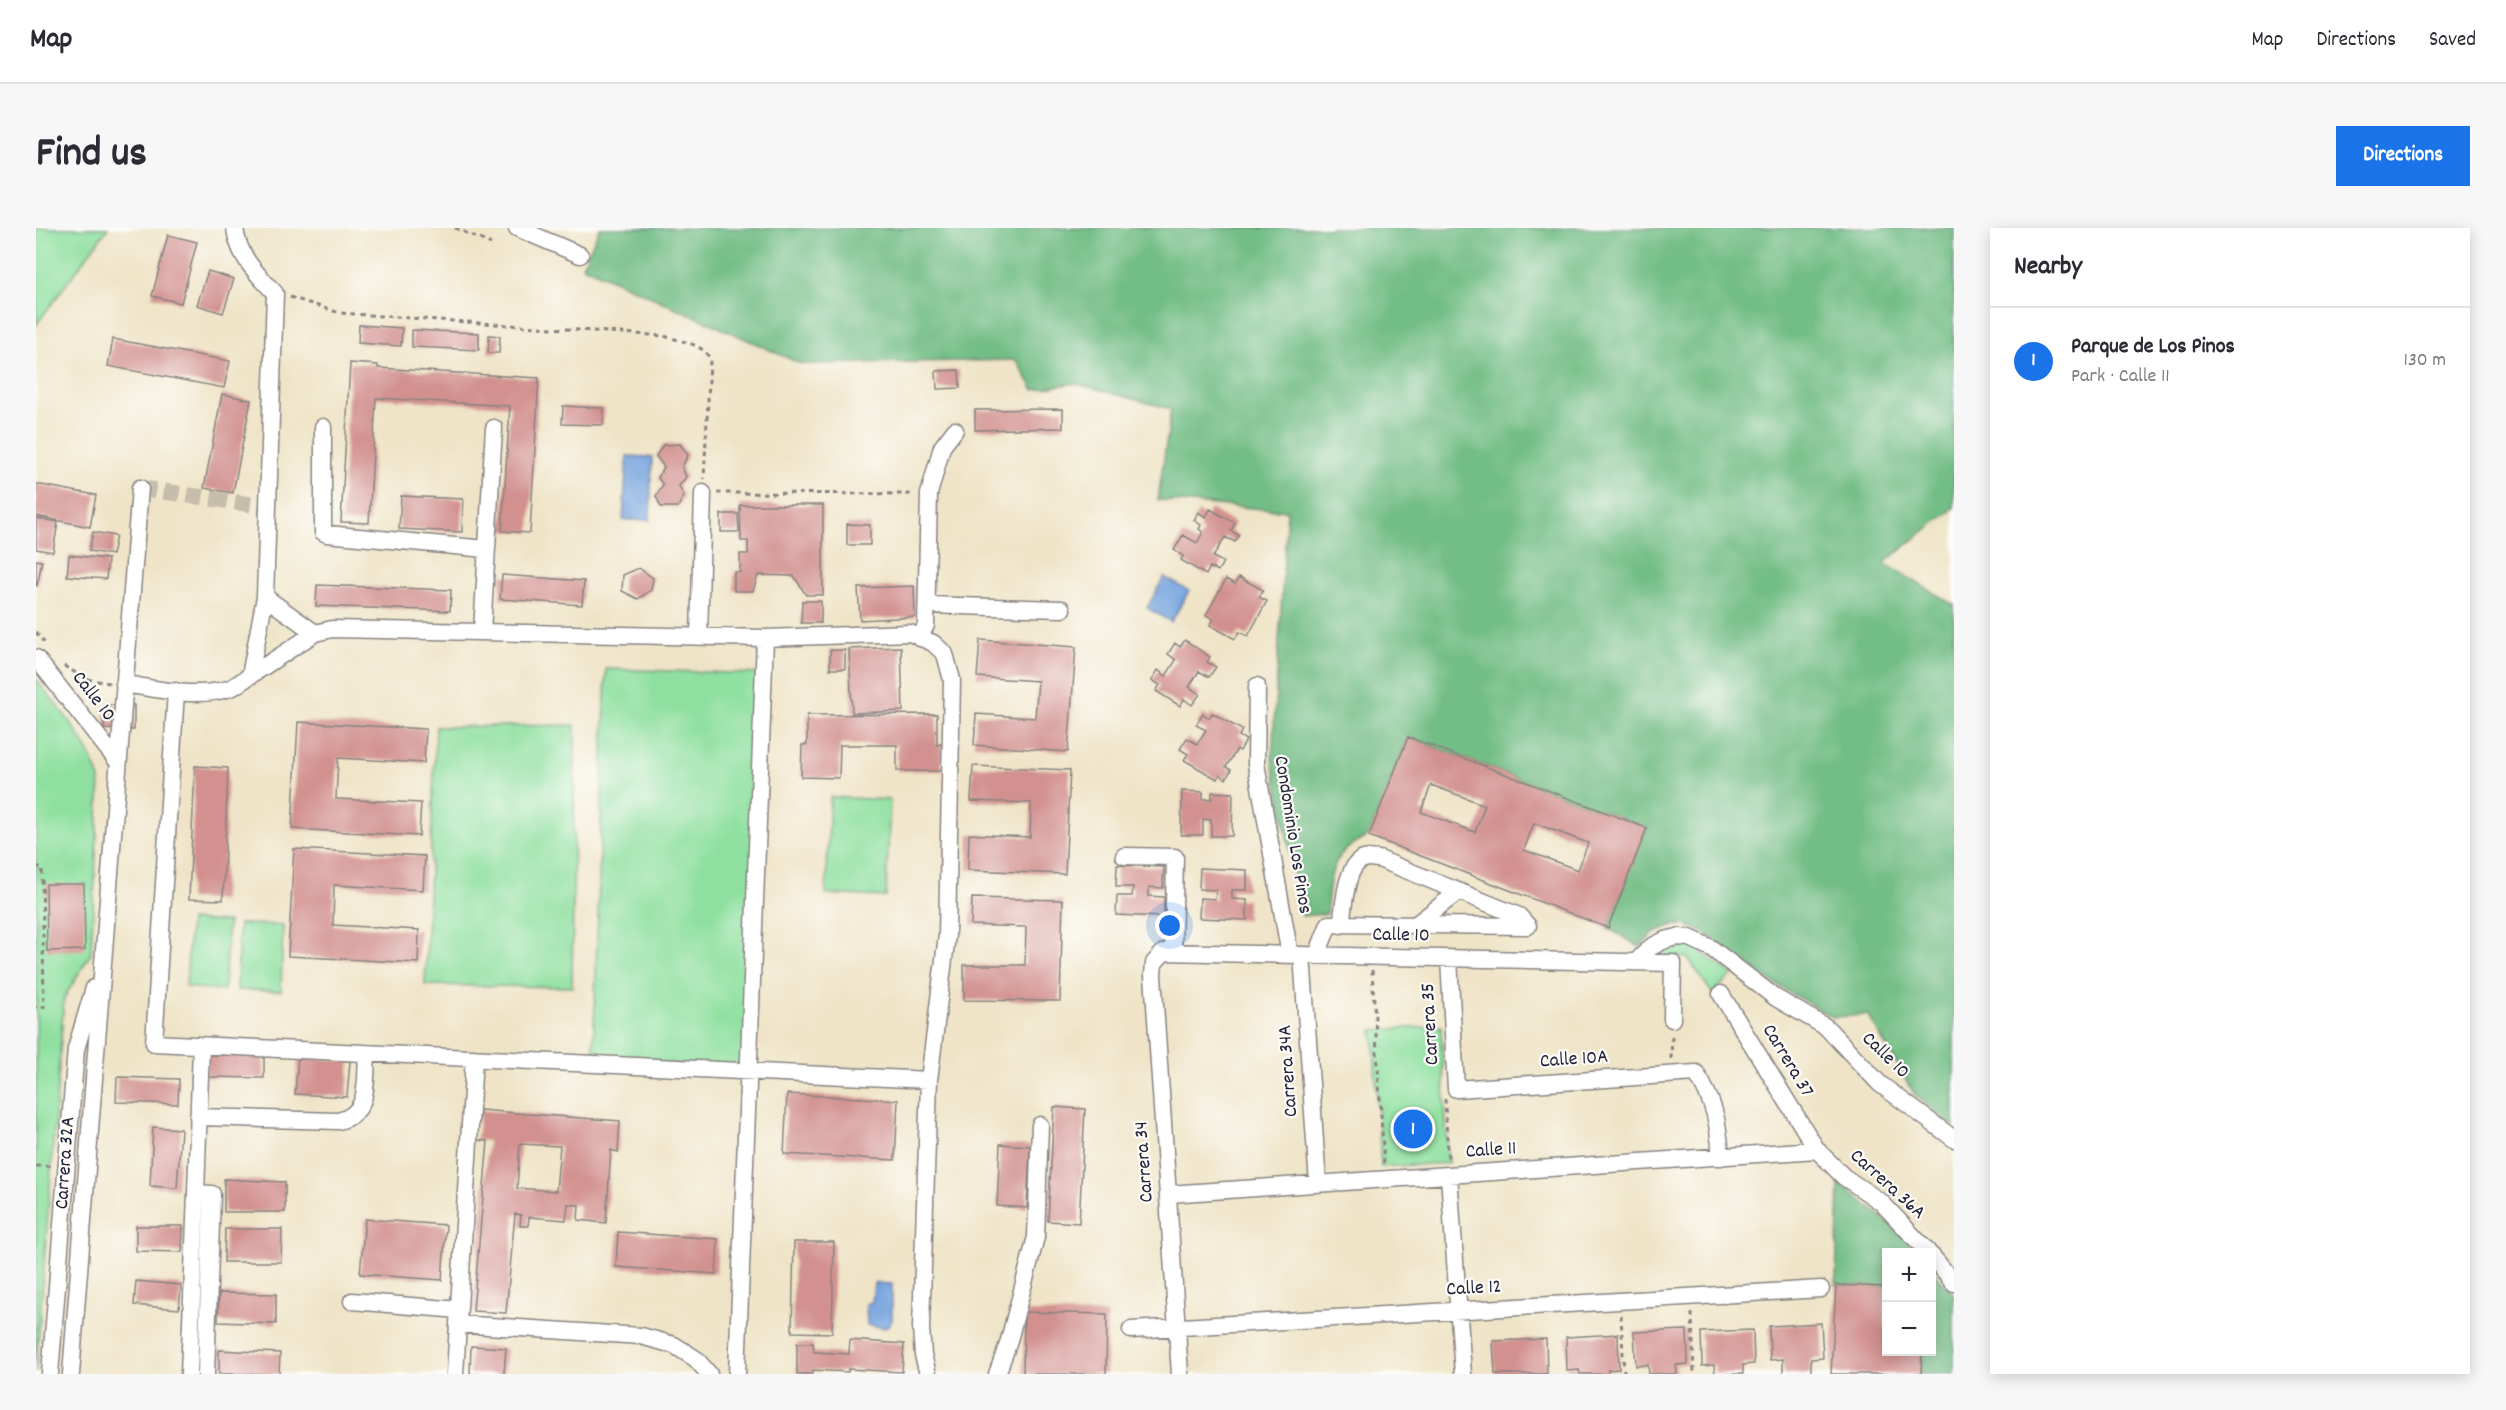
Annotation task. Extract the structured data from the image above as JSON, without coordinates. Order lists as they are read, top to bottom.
{
  "streets": {
    "street": [
      "Calle 10",
      "Condominio Los Pinos",
      "Carrera 35",
      "Calle 10A",
      "Carrera 37",
      "Carrera 34A",
      "Calle 11",
      "Carrera 34",
      "Carrera 32A",
      "Carrera 36A",
      "Calle 12"
    ]
  },
  "crossings": [
    ["Calle 10", "Condominio Los Pinos"],
    ["Calle 10", "Carrera 35"],
    ["Calle 10", "Carrera 34A"],
    ["Calle 10", "Carrera 34"],
    ["Calle 10", "Carrera 32A"],
    ["Condominio Los Pinos", "Carrera 34A"],
    ["Carrera 35", "Calle 10A"],
    ["Calle 10A", "Calle 11"],
    ["Carrera 37", "Calle 11"],
    ["Carrera 37", "Carrera 36A"],
    ["Carrera 34A", "Calle 11"],
    ["Calle 11", "Carrera 34"],
    ["Calle 11", "Carrera 36A"],
    ["Carrera 34", "Calle 12"]
  ],
  "page": {
    "header": "Map",
    "nav": ["Map", "Directions", "Saved"],
    "title": "Find us",
    "buttons": "Directions",
    "heading": "Nearby",
    "list": [
      {
        "mark": "1",
        "name": "Parque de Los Pinos",
        "note": "Park · Calle 11",
        "value": "130 m"
      }
    ],
    "pins": "1",
    "map_buttons": ["+", "−"]
  }
}
